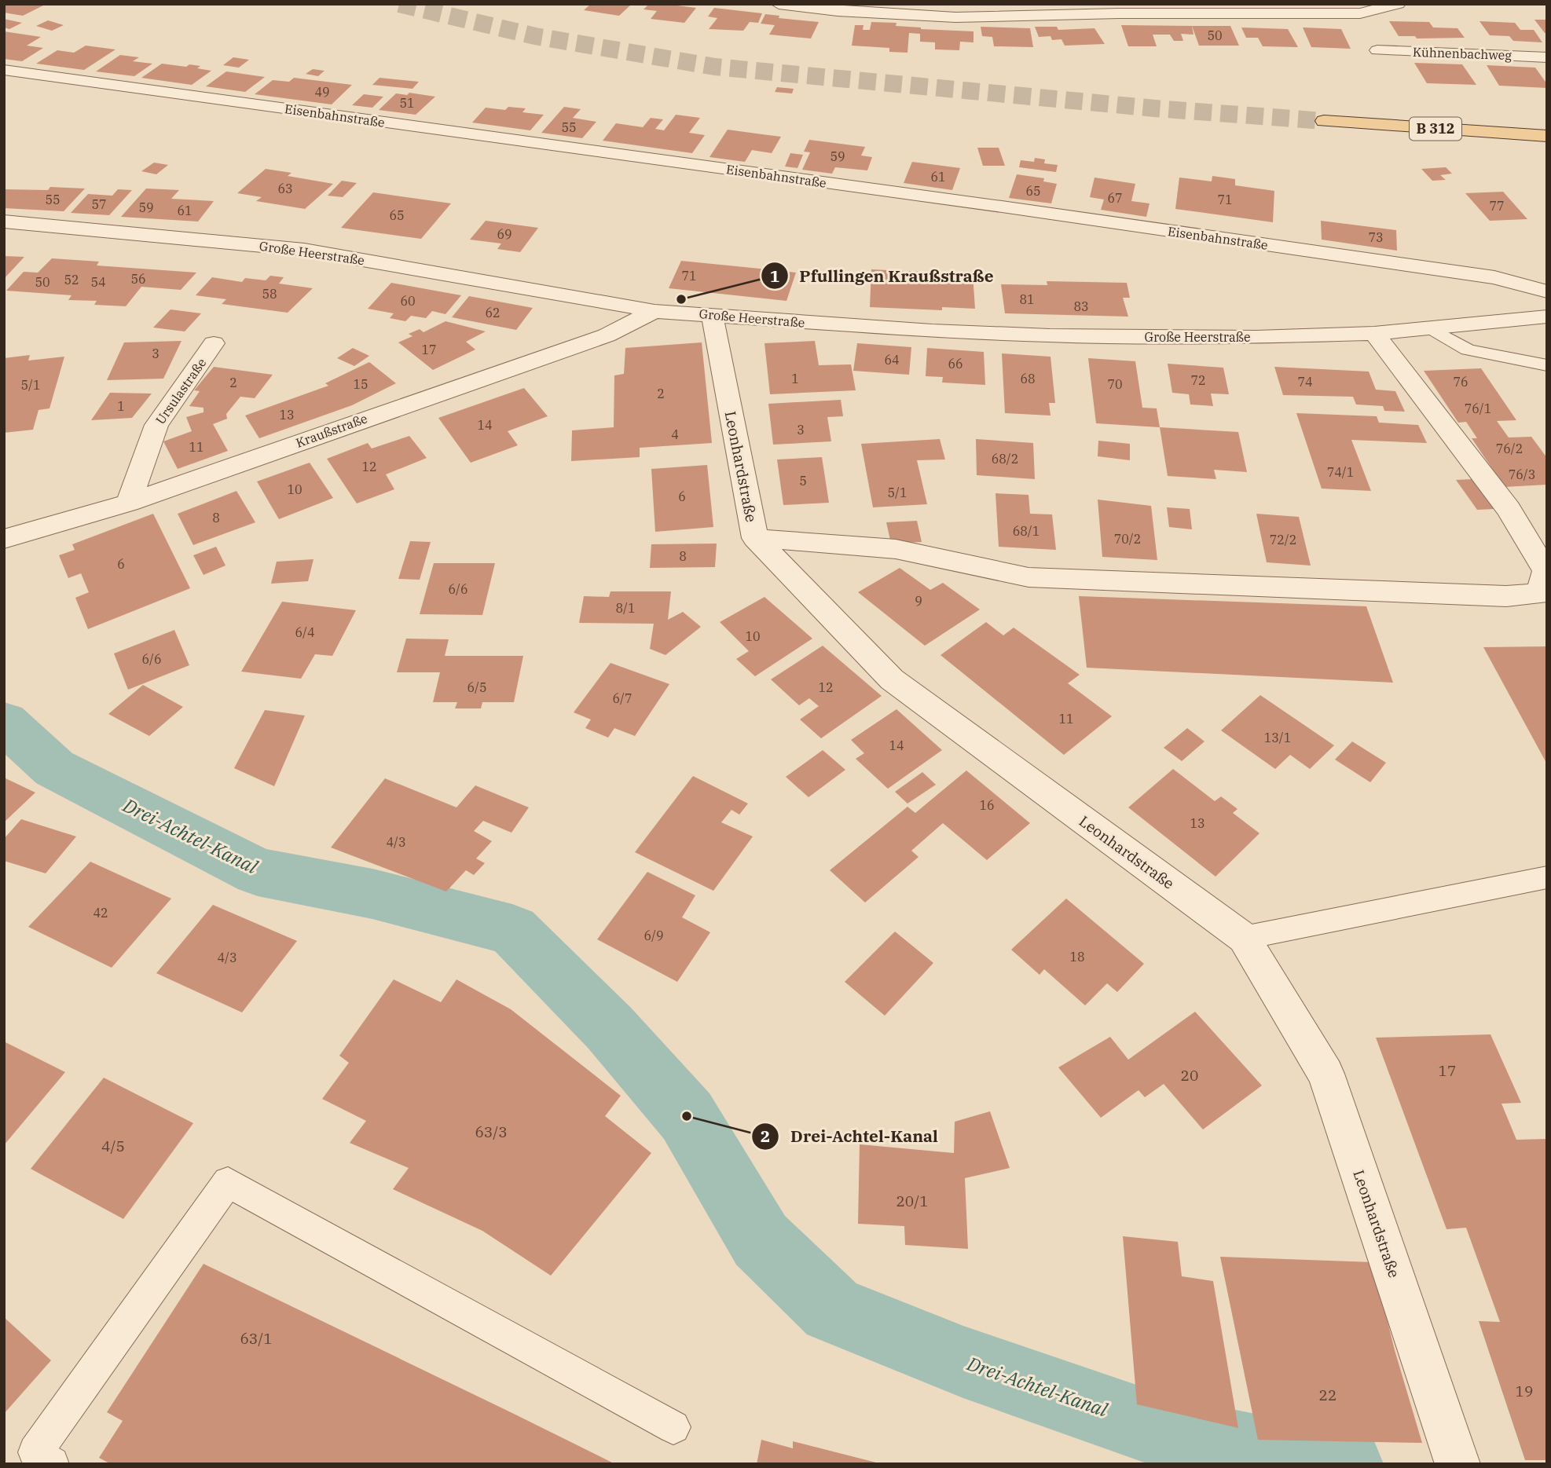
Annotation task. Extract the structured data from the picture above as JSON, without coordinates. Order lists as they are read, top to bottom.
{
  "streets": {
    "main road": ["B 312"],
    "street": [
      "Kühnenbachweg",
      "Eisenbahnstraße",
      "Große Heerstraße",
      "Ursulastraße",
      "Kraußstraße",
      "Leonhardstraße"
    ]
  },
  "crossings": [
    ["Große Heerstraße", "Kraußstraße"],
    ["Große Heerstraße", "Leonhardstraße"],
    ["Ursulastraße", "Kraußstraße"]
  ],
  "water": ["Drei-Achtel-Kanal"],
  "places": ["Pfullingen Kraußstraße", "Drei-Achtel-Kanal"],
  "house_numbers": [
    "50",
    "49",
    "51",
    "55",
    "59",
    "61",
    "63",
    "65",
    "67",
    "55",
    "71",
    "57",
    "77",
    "59",
    "61",
    "65",
    "69",
    "73",
    "71",
    "56",
    "52",
    "50",
    "54",
    "58",
    "81",
    "60",
    "83",
    "62",
    "17",
    "3",
    "64",
    "66",
    "1",
    "68",
    "72",
    "74",
    "76",
    "2",
    "15",
    "70",
    "5/1",
    "2",
    "1",
    "76/1",
    "13",
    "14",
    "3",
    "4",
    "11",
    "76/2",
    "68/2",
    "12",
    "74/1",
    "76/3",
    "5",
    "10",
    "5/1",
    "6",
    "8",
    "68/1",
    "70/2",
    "72/2",
    "8",
    "6",
    "6/6",
    "9",
    "8/1",
    "6/4",
    "10",
    "6/6",
    "6/5",
    "12",
    "6/7",
    "11",
    "13/1",
    "14",
    "16",
    "13",
    "4/3",
    "42",
    "6/9",
    "18",
    "4/3",
    "17",
    "20",
    "63/3",
    "4/5",
    "20/1",
    "63/1",
    "19",
    "22"
  ]
}
